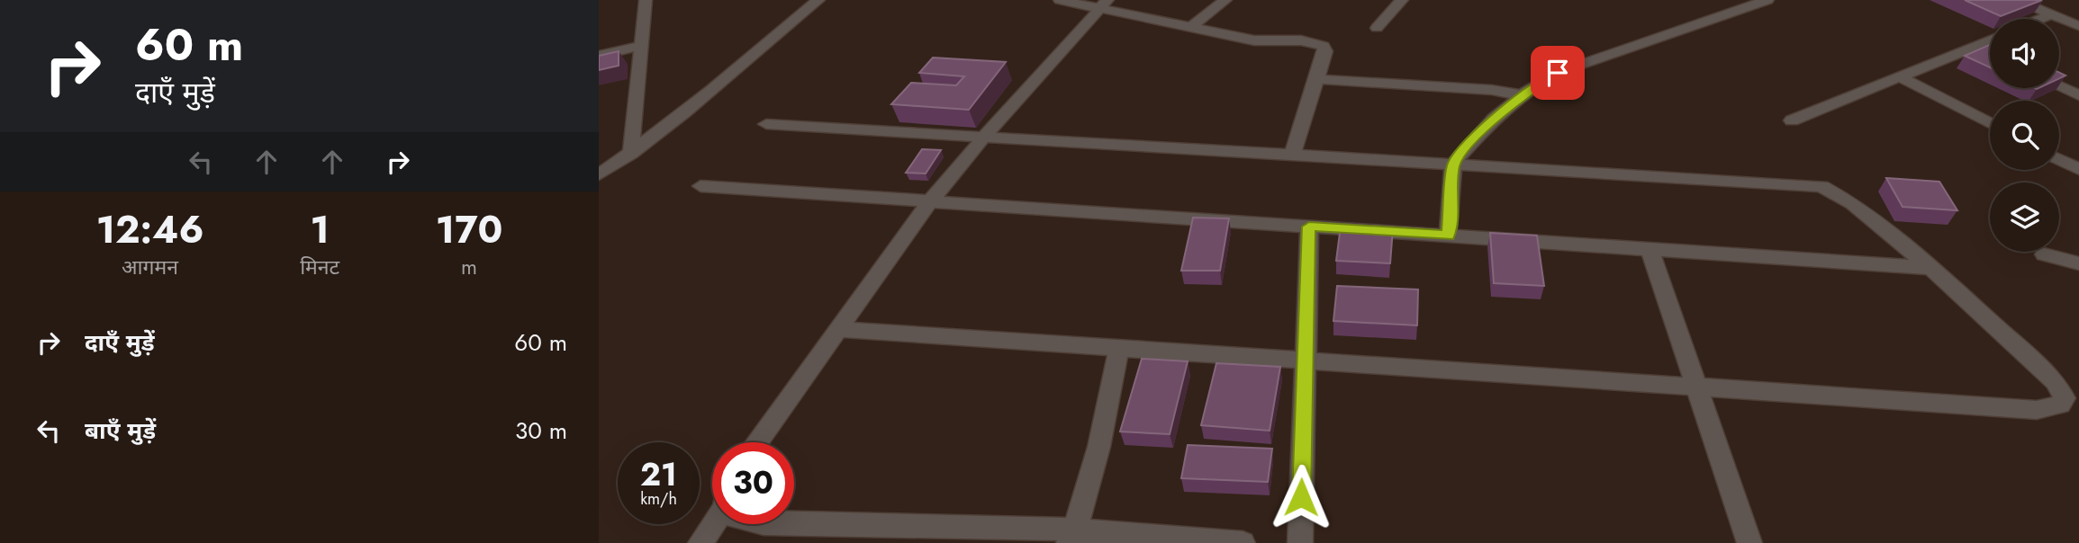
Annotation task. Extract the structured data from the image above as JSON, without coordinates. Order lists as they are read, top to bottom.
{
  "page": {
    "turn": ["60 m", "दाएँ मुड़ें"],
    "eta": [
      "12:46",
      "आगमन",
      "1",
      "मिनट",
      "170",
      "m"
    ],
    "list": [
      {
        "name": "दाएँ मुड़ें",
        "value": "60 m"
      },
      {
        "name": "बाएँ मुड़ें",
        "value": "30 m"
      }
    ],
    "speed": "21 km/h",
    "limit": "30"
  }
}
